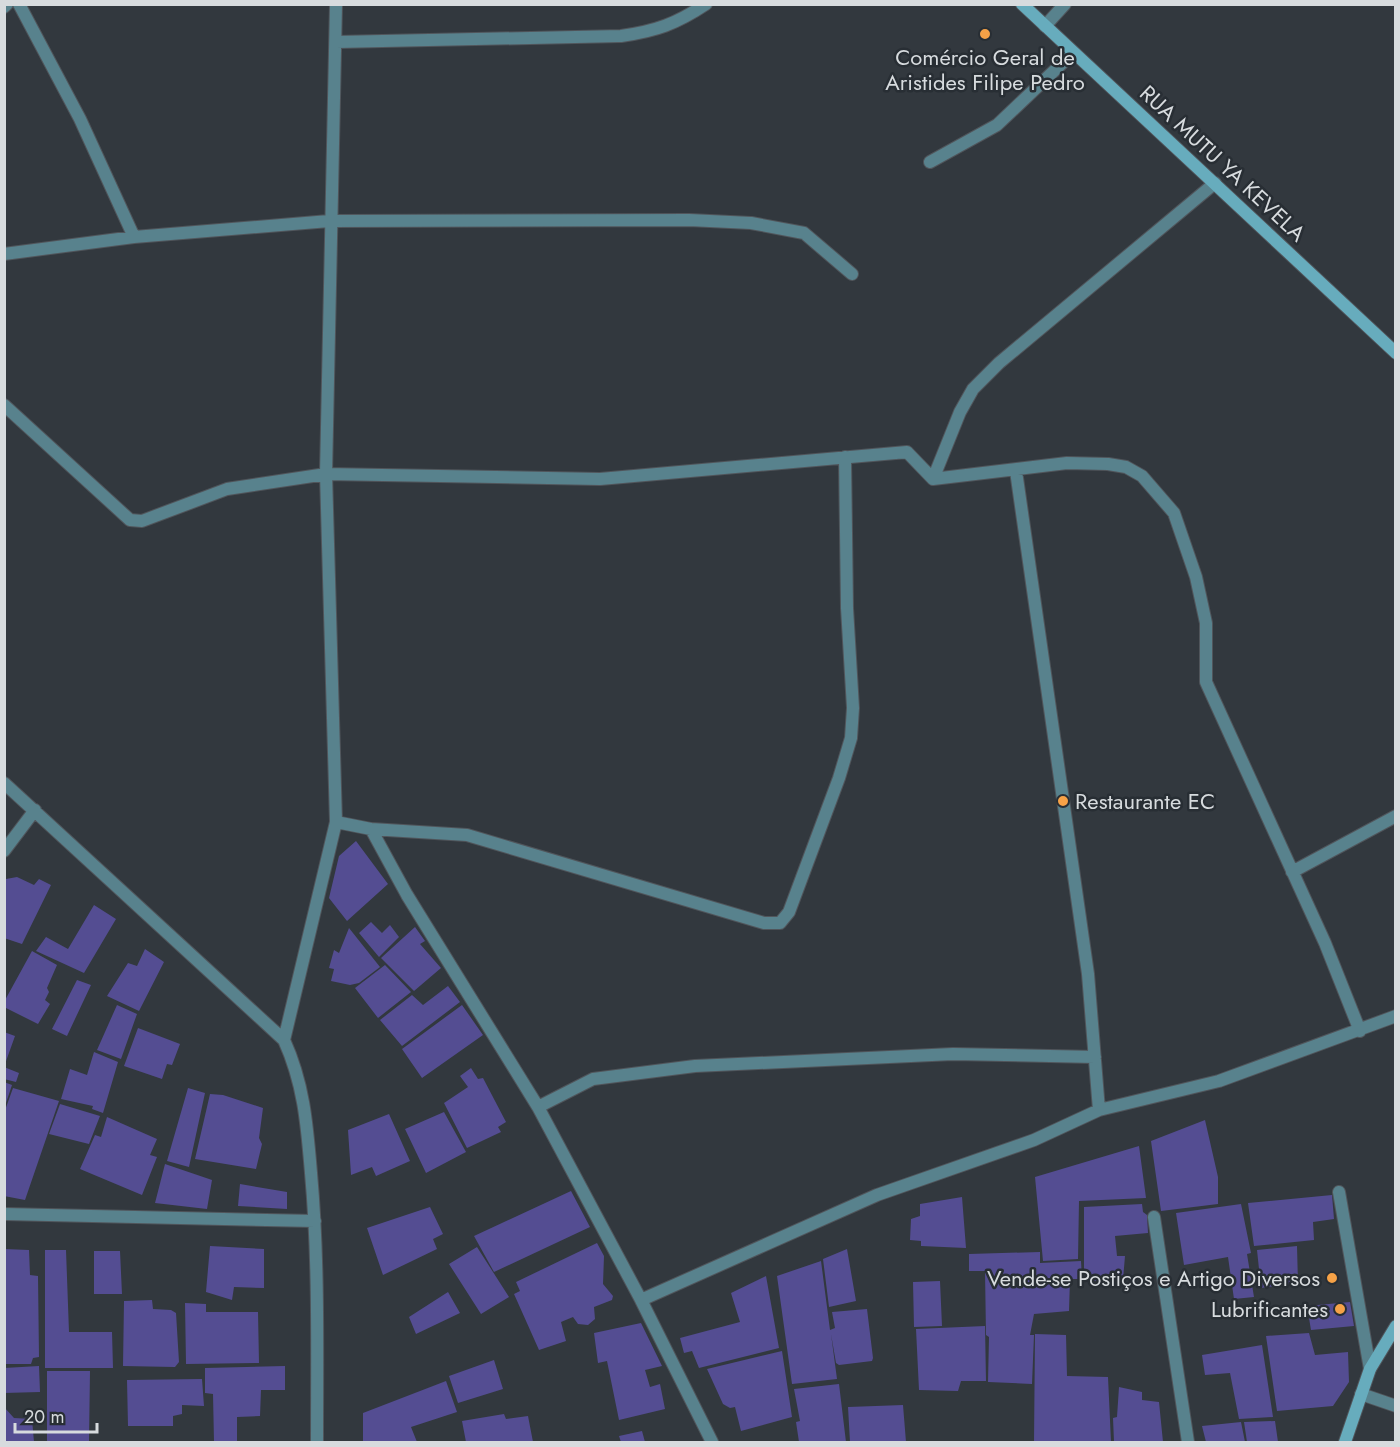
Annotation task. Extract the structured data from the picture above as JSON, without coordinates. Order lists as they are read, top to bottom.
{
  "streets": {
    "main road": ["RUA MUTU YA KEVELA"]
  },
  "places": [
    "Comércio Geral de Aristides Filipe Pedro",
    "Restaurante EC",
    "Vende-se Postiços e Artigo Diversos",
    "Lubrificantes"
  ],
  "scale_bar": "20 m"
}
